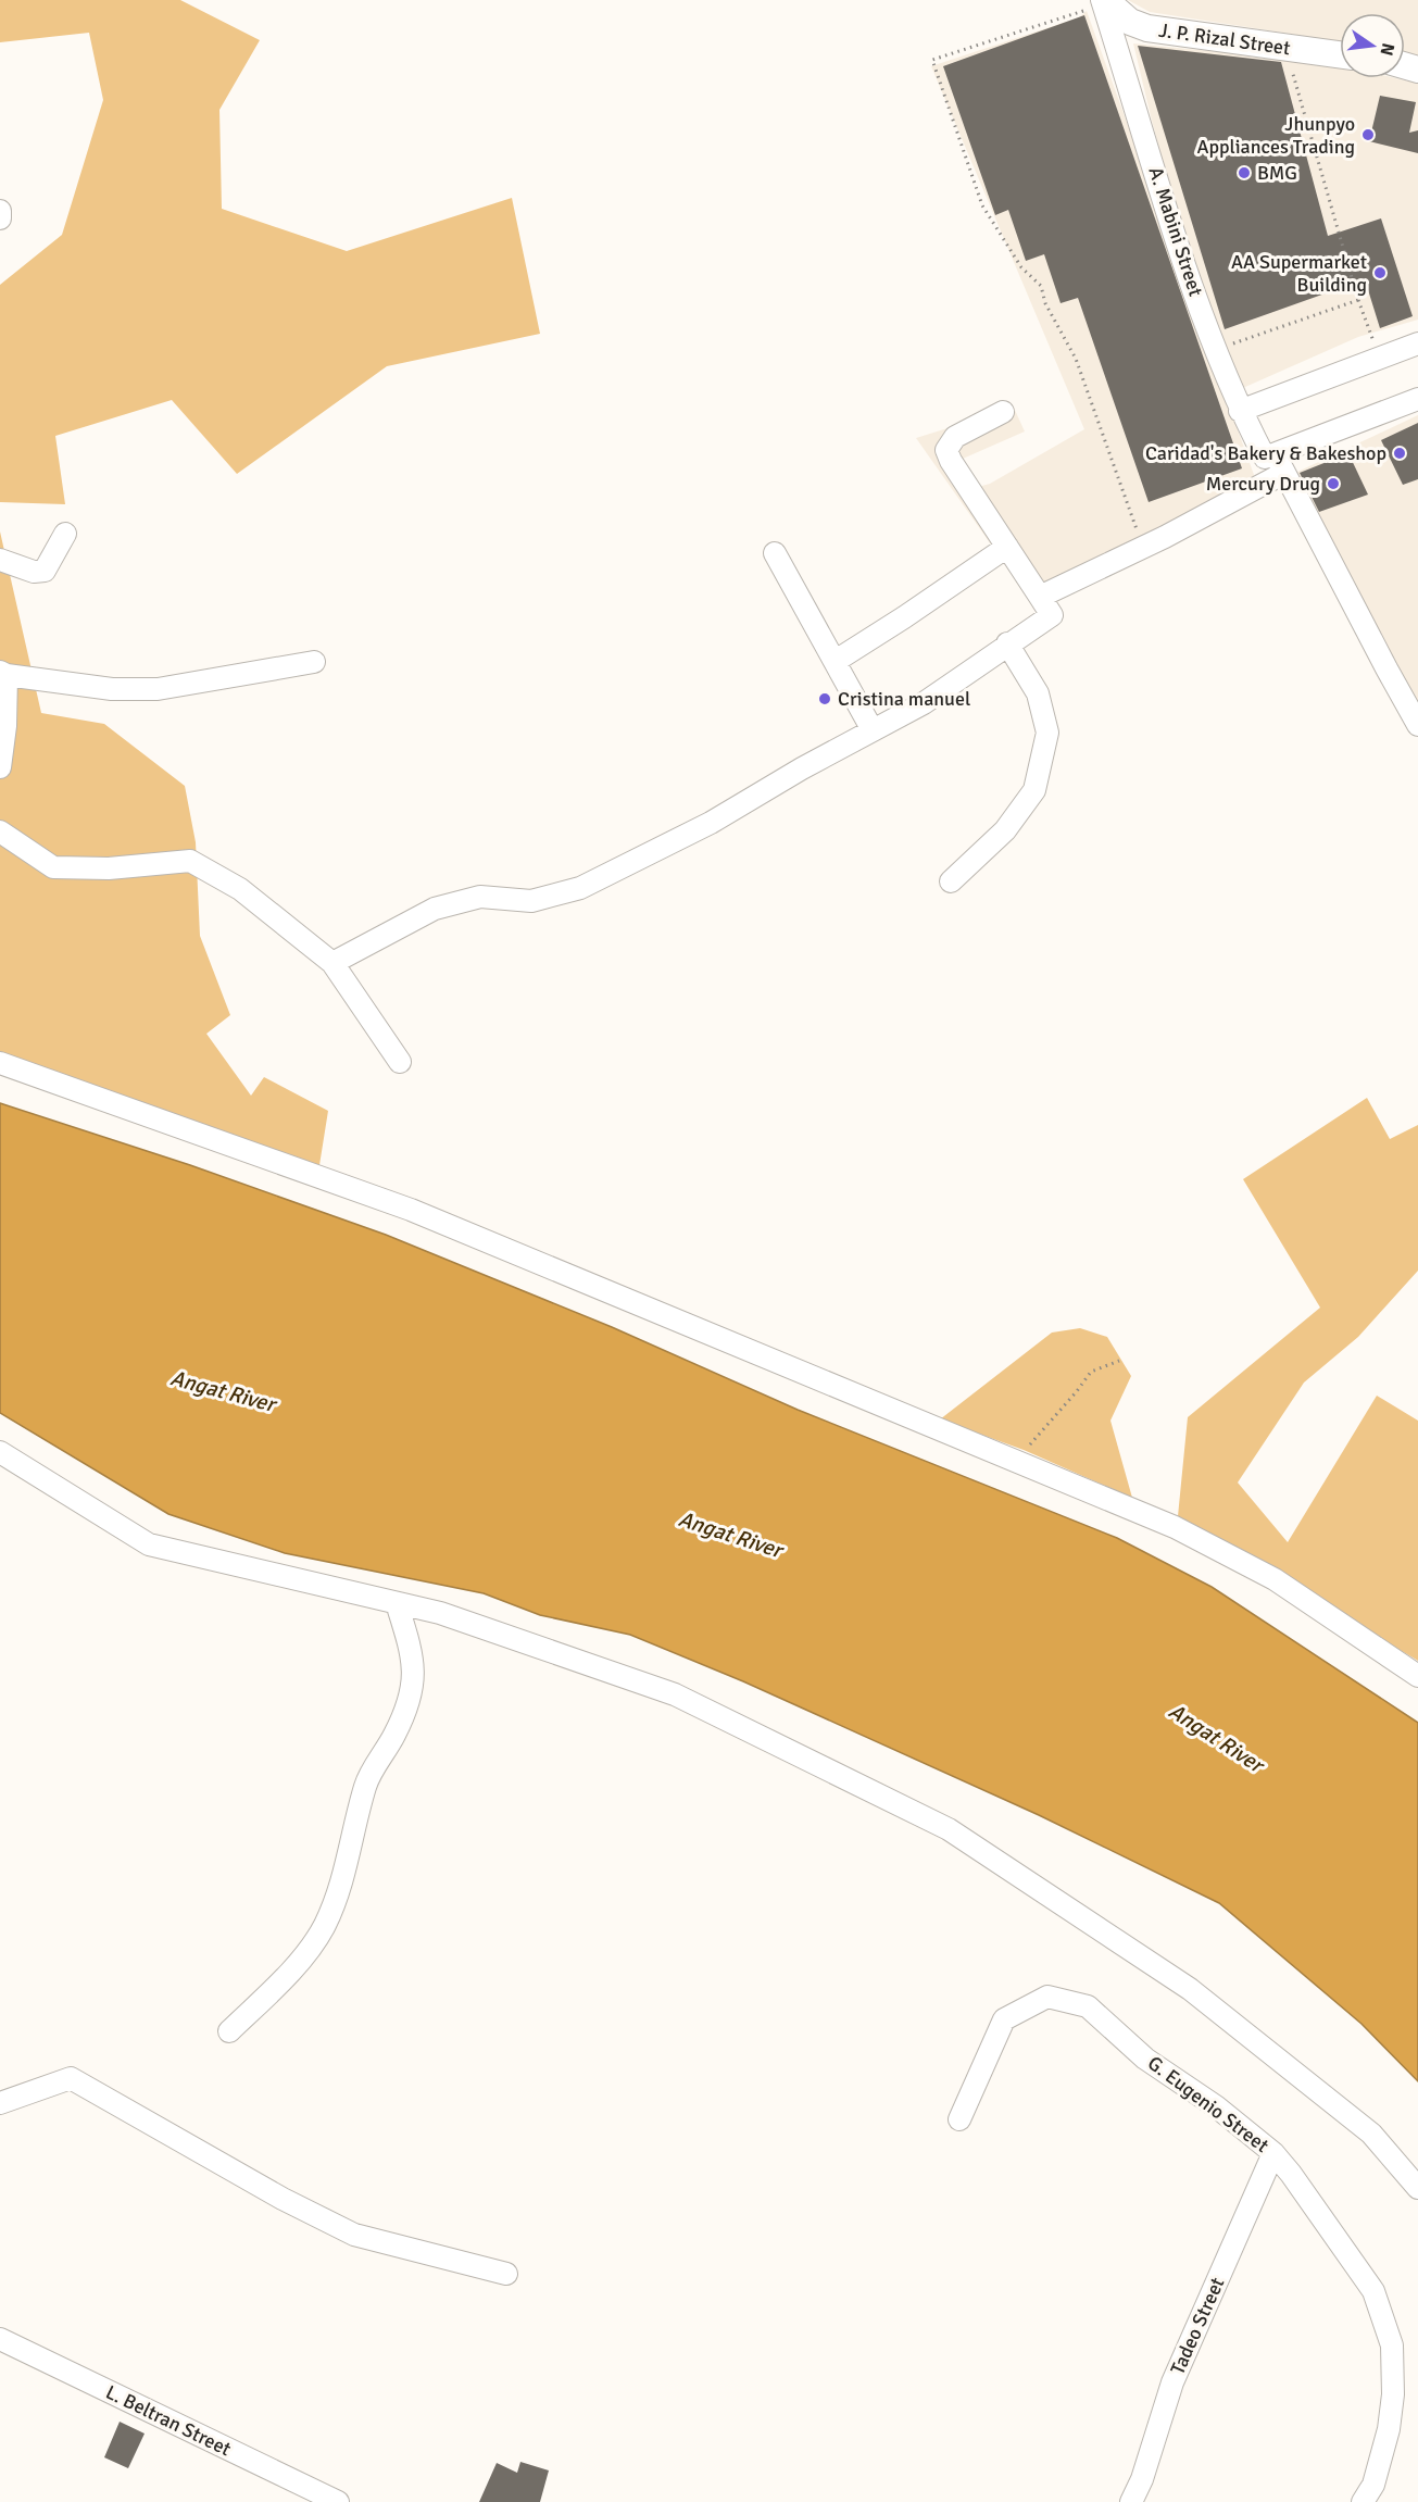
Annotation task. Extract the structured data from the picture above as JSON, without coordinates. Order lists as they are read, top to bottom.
{
  "streets": {
    "main road": ["J. P. Rizal Street"],
    "street": [
      "A. Mabini Street",
      "G. Eugenio Street",
      "Tadeo Street",
      "L. Beltran Street"
    ]
  },
  "crossings": [
    ["J. P. Rizal Street", "A. Mabini Street"],
    ["G. Eugenio Street", "Tadeo Street"]
  ],
  "water": ["Angat River"],
  "places": [
    "Jhunpyo Appliances Trading",
    "BMG",
    "AA Supermarket Building",
    "Caridad's Bakery & Bakeshop",
    "Mercury Drug",
    "Cristina manuel"
  ],
  "north": "right"
}
